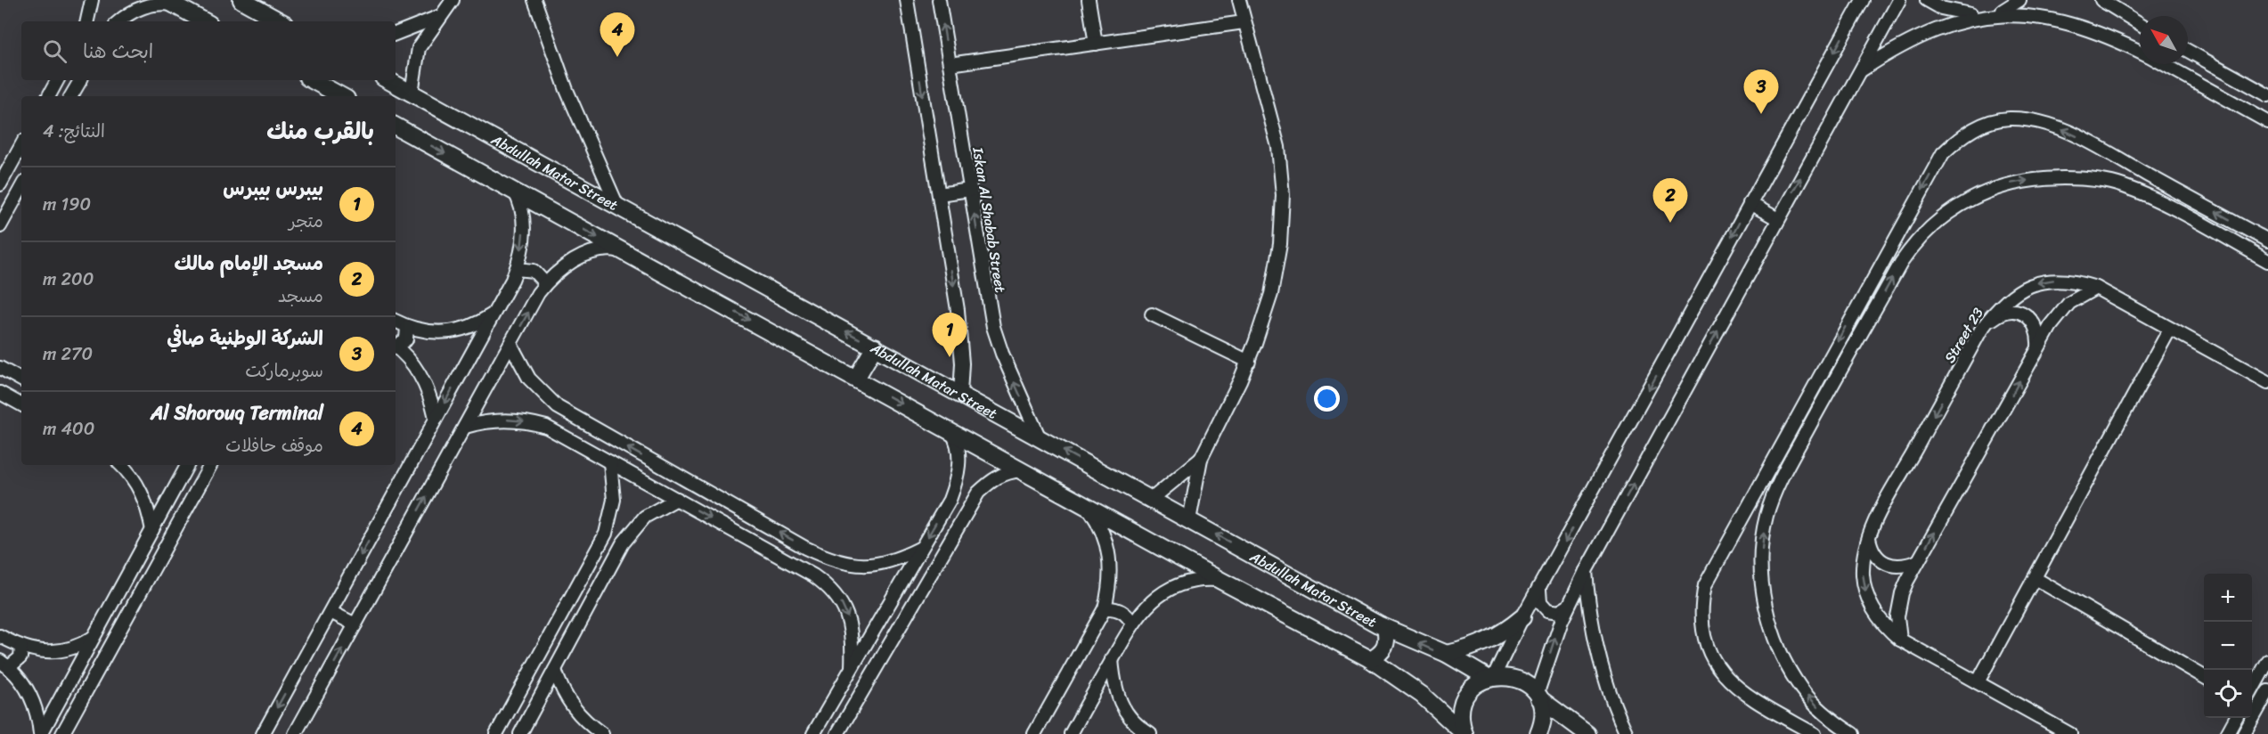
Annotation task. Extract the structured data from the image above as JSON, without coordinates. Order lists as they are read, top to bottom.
{
  "streets": {
    "street": ["Abdullah Matar Street", "Iskan Al Shabab Street", "Street 23"]
  },
  "crossings": [
    ["Abdullah Matar Street", "Iskan Al Shabab Street"]
  ],
  "north": "top left",
  "page": {
    "pins": [
      "4",
      "3",
      "2",
      "1"
    ],
    "search": "ابحث هنا",
    "heading": ["بالقرب منك", "النتائج: 4"],
    "list": [
      {
        "mark": "1",
        "name": "بيبرس بيبرس",
        "note": "متجر",
        "value": "190 m"
      },
      {
        "mark": "2",
        "name": "مسجد الإمام مالك",
        "note": "مسجد",
        "value": "200 m"
      },
      {
        "mark": "3",
        "name": "الشركة الوطنية صافي",
        "note": "سوبرماركت",
        "value": "270 m"
      },
      {
        "mark": "4",
        "name": "Al Shorouq Terminal",
        "note": "موقف حافلات",
        "value": "400 m"
      }
    ],
    "map_buttons": ["+", "−"]
  }
}
